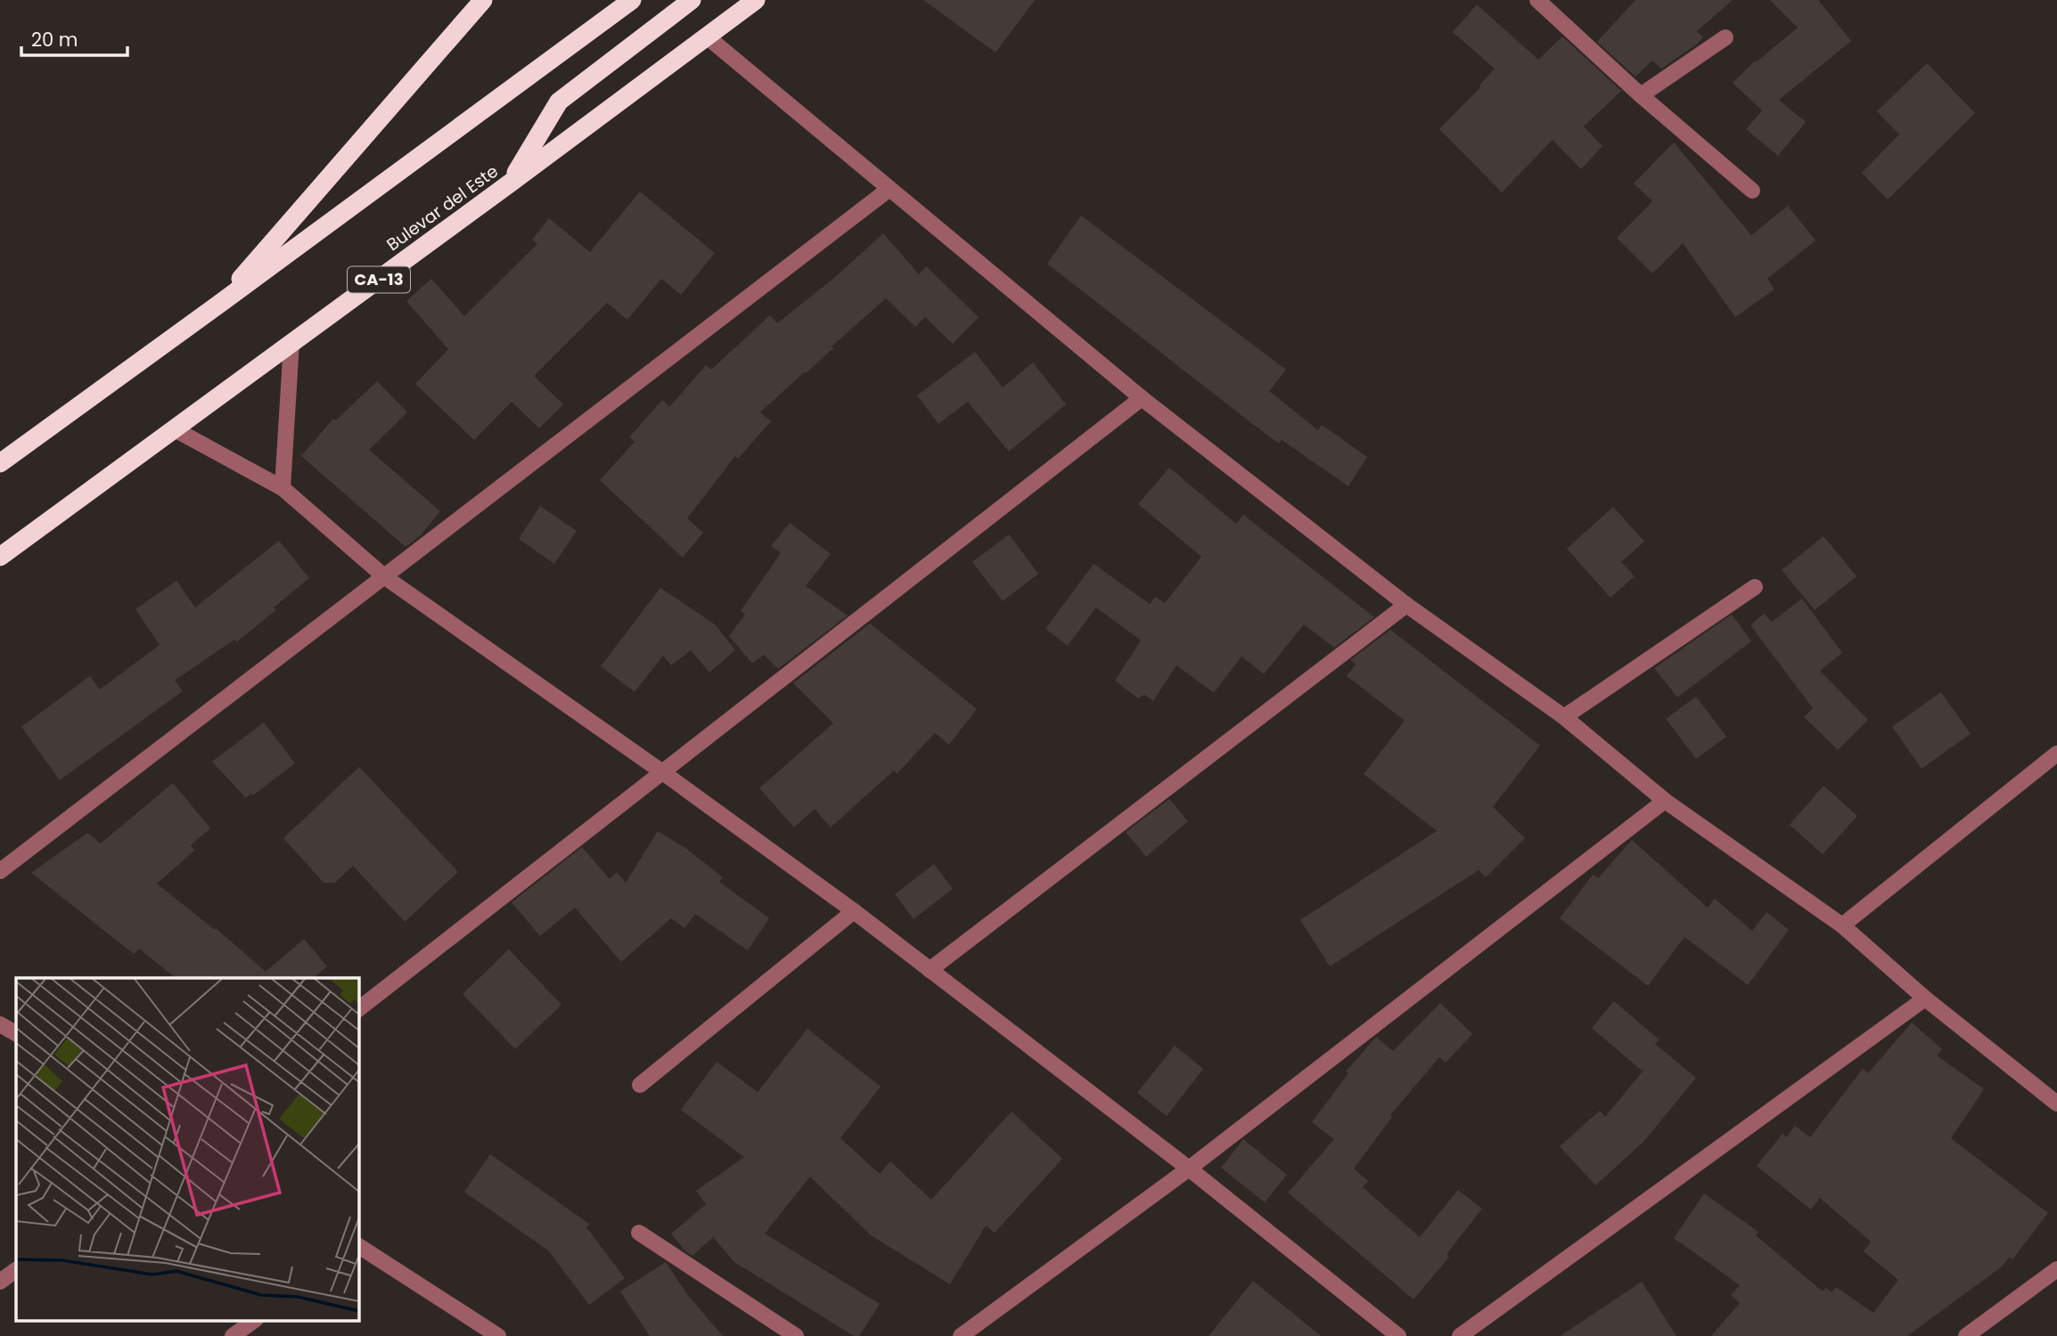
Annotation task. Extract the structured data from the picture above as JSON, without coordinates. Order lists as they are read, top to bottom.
{
  "streets": {
    "highway": ["Bulevar del Este", "CA-13"]
  },
  "scale_bar": "20 m"
}
